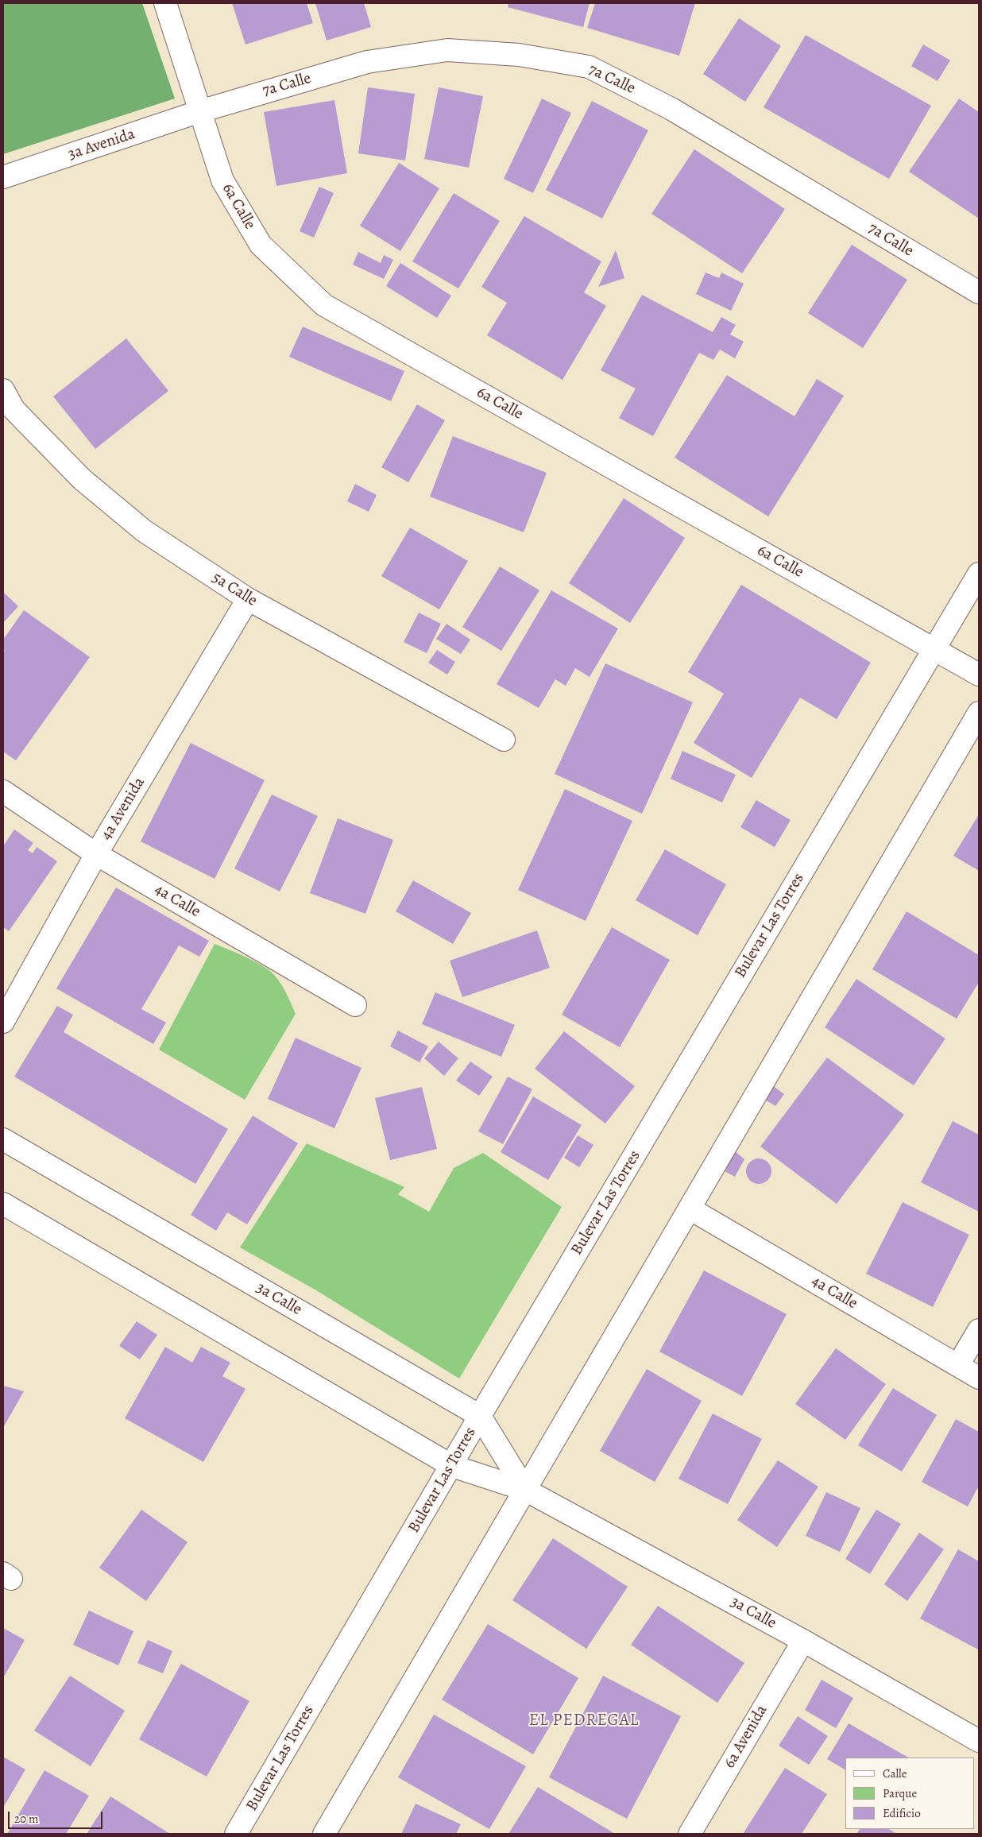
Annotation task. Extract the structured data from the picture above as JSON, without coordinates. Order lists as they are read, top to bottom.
{
  "streets": {
    "street": [
      "7a Calle",
      "3a Avenida",
      "6a Calle",
      "5a Calle",
      "4a Avenida",
      "4a Calle",
      "Bulevar Las Torres",
      "3a Calle",
      "6a Avenida"
    ]
  },
  "crossings": [
    ["7a Calle", "3a Avenida"],
    ["7a Calle", "6a Calle"],
    ["3a Avenida", "6a Calle"],
    ["6a Calle", "Bulevar Las Torres"],
    ["5a Calle", "4a Avenida"],
    ["4a Avenida", "4a Calle"],
    ["Bulevar Las Torres", "3a Calle"],
    ["3a Calle", "6a Avenida"]
  ],
  "districts": ["EL PEDREGAL"],
  "legend": ["Calle", "Parque", "Edificio"],
  "scale_bar": "20 m"
}
